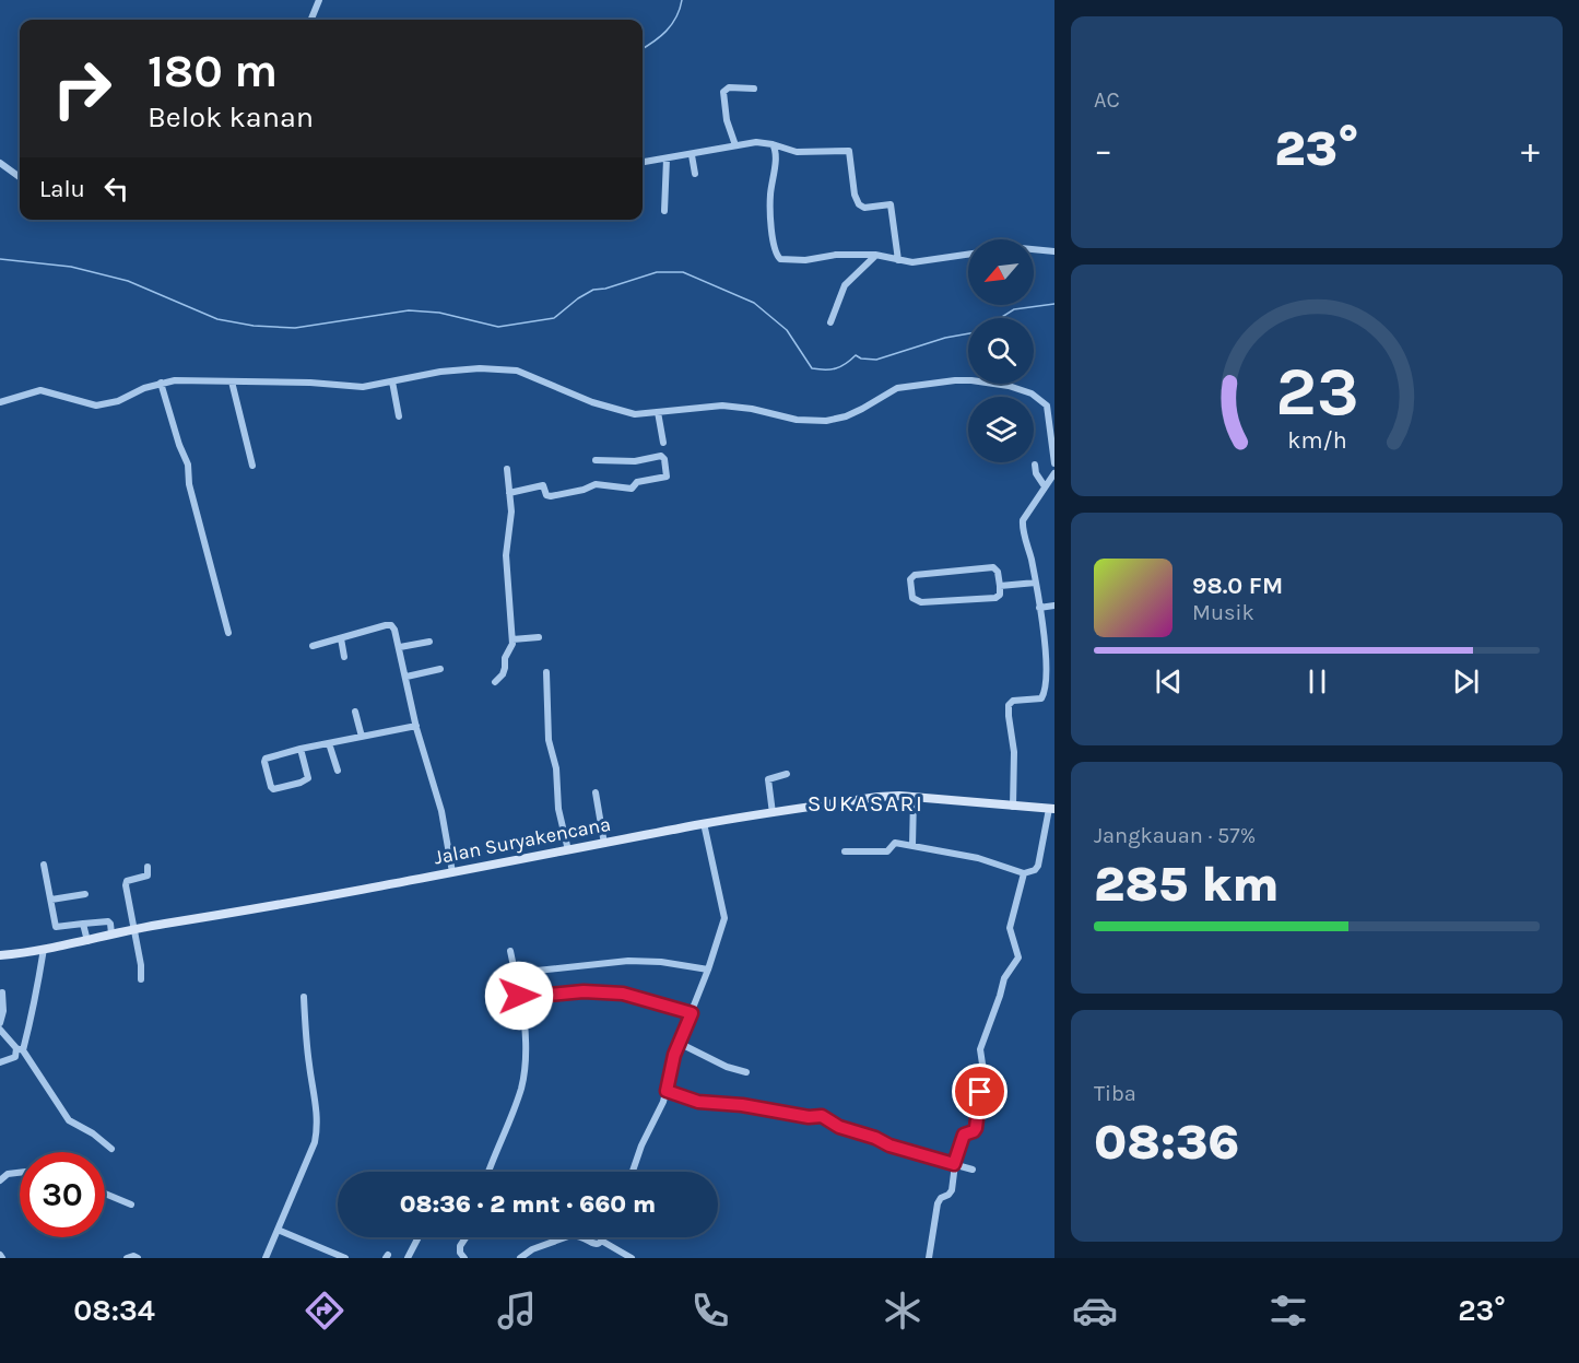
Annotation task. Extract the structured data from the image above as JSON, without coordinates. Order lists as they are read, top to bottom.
{
  "streets": {
    "street": ["Jalan Suryakencana"]
  },
  "districts": ["SUKASARI"],
  "north": "bottom left",
  "page": {
    "tile": [
      "AC",
      ["Jangkauan · 57%", "285 km"],
      ["Tiba", "08:36"]
    ],
    "turn": ["180 m", "Belok kanan"],
    "heat": ["−", "23°", "+"],
    "then": "Lalu",
    "song": ["98.0 FM", "Musik"],
    "limit": "30",
    "trip": "08:36 · 2 mnt · 660 m",
    "tabs": ["08:34", "23°"],
    "gauge": ["23", "km/h"]
  }
}
